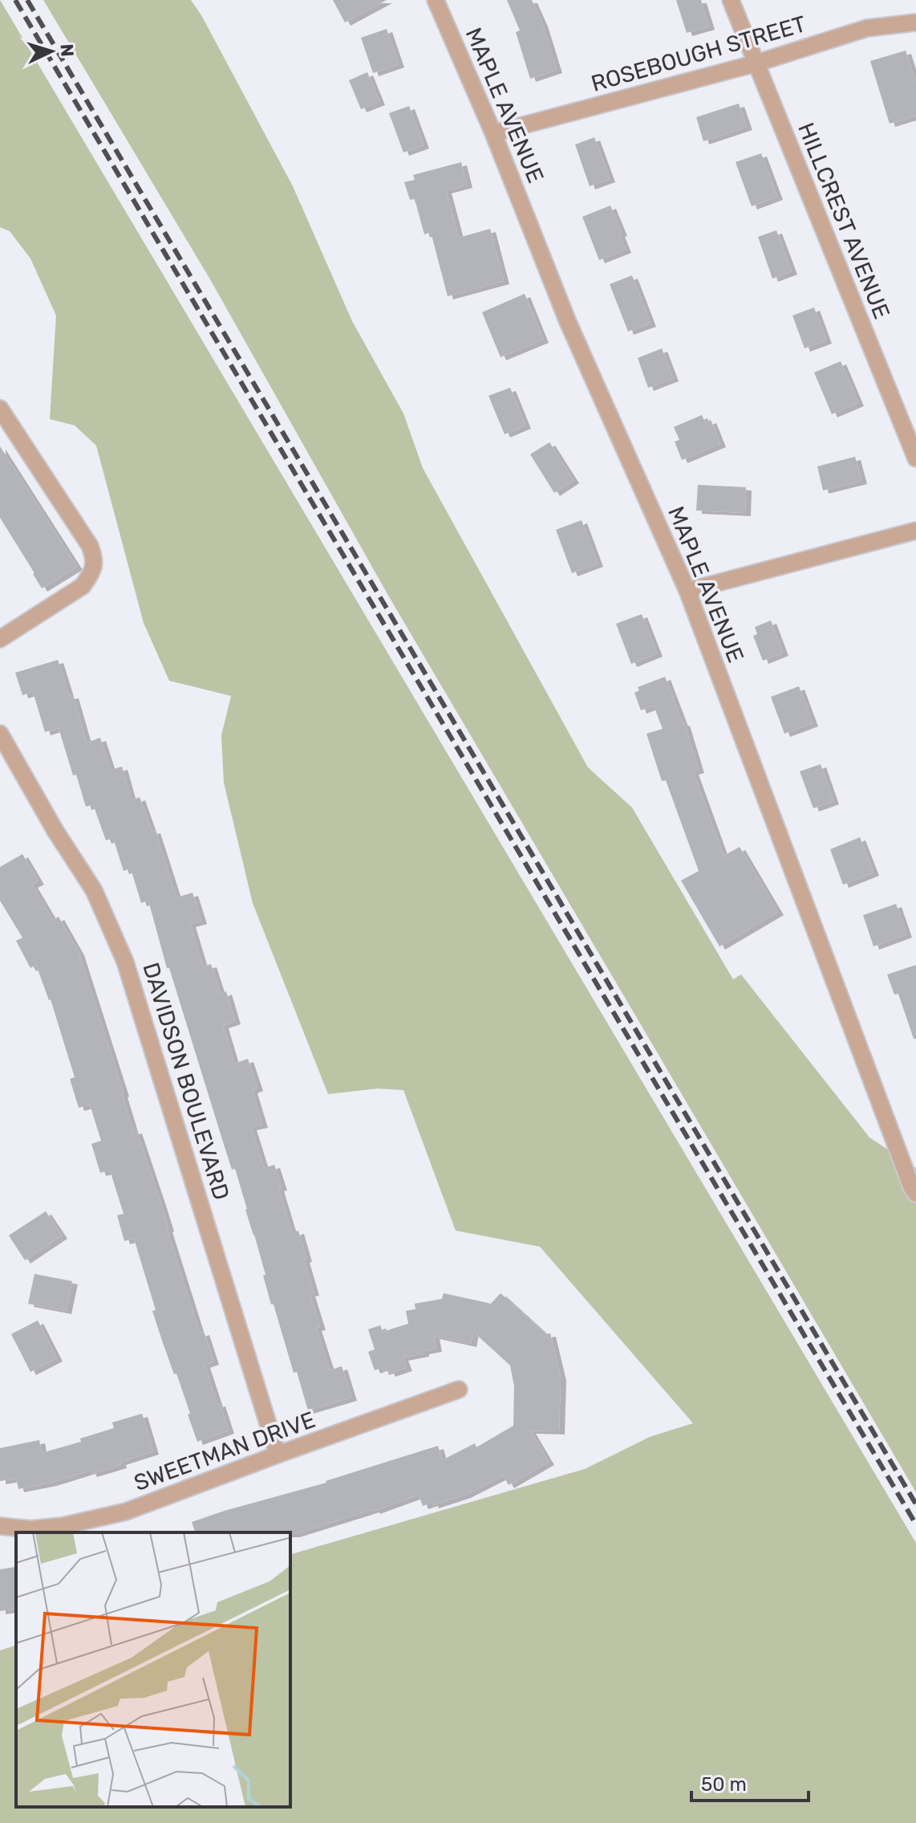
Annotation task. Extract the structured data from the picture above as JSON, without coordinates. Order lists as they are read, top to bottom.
{
  "streets": {
    "street": [
      "ROSEBOUGH STREET",
      "MAPLE AVENUE",
      "HILLCREST AVENUE",
      "DAVIDSON BOULEVARD",
      "SWEETMAN DRIVE"
    ]
  },
  "crossings": [
    ["ROSEBOUGH STREET", "MAPLE AVENUE"],
    ["ROSEBOUGH STREET", "HILLCREST AVENUE"],
    ["DAVIDSON BOULEVARD", "SWEETMAN DRIVE"]
  ],
  "scale_bar": "50 m",
  "north": "right"
}
